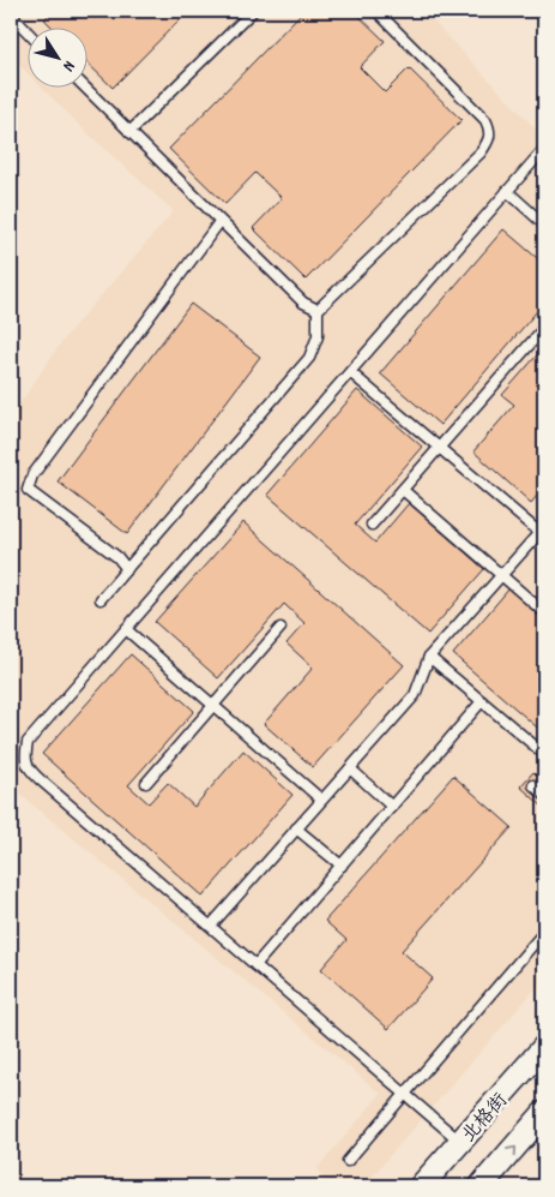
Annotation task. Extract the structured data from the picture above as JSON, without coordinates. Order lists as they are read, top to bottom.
{
  "streets": {
    "street": ["北格街"]
  },
  "north": "bottom right"
}
